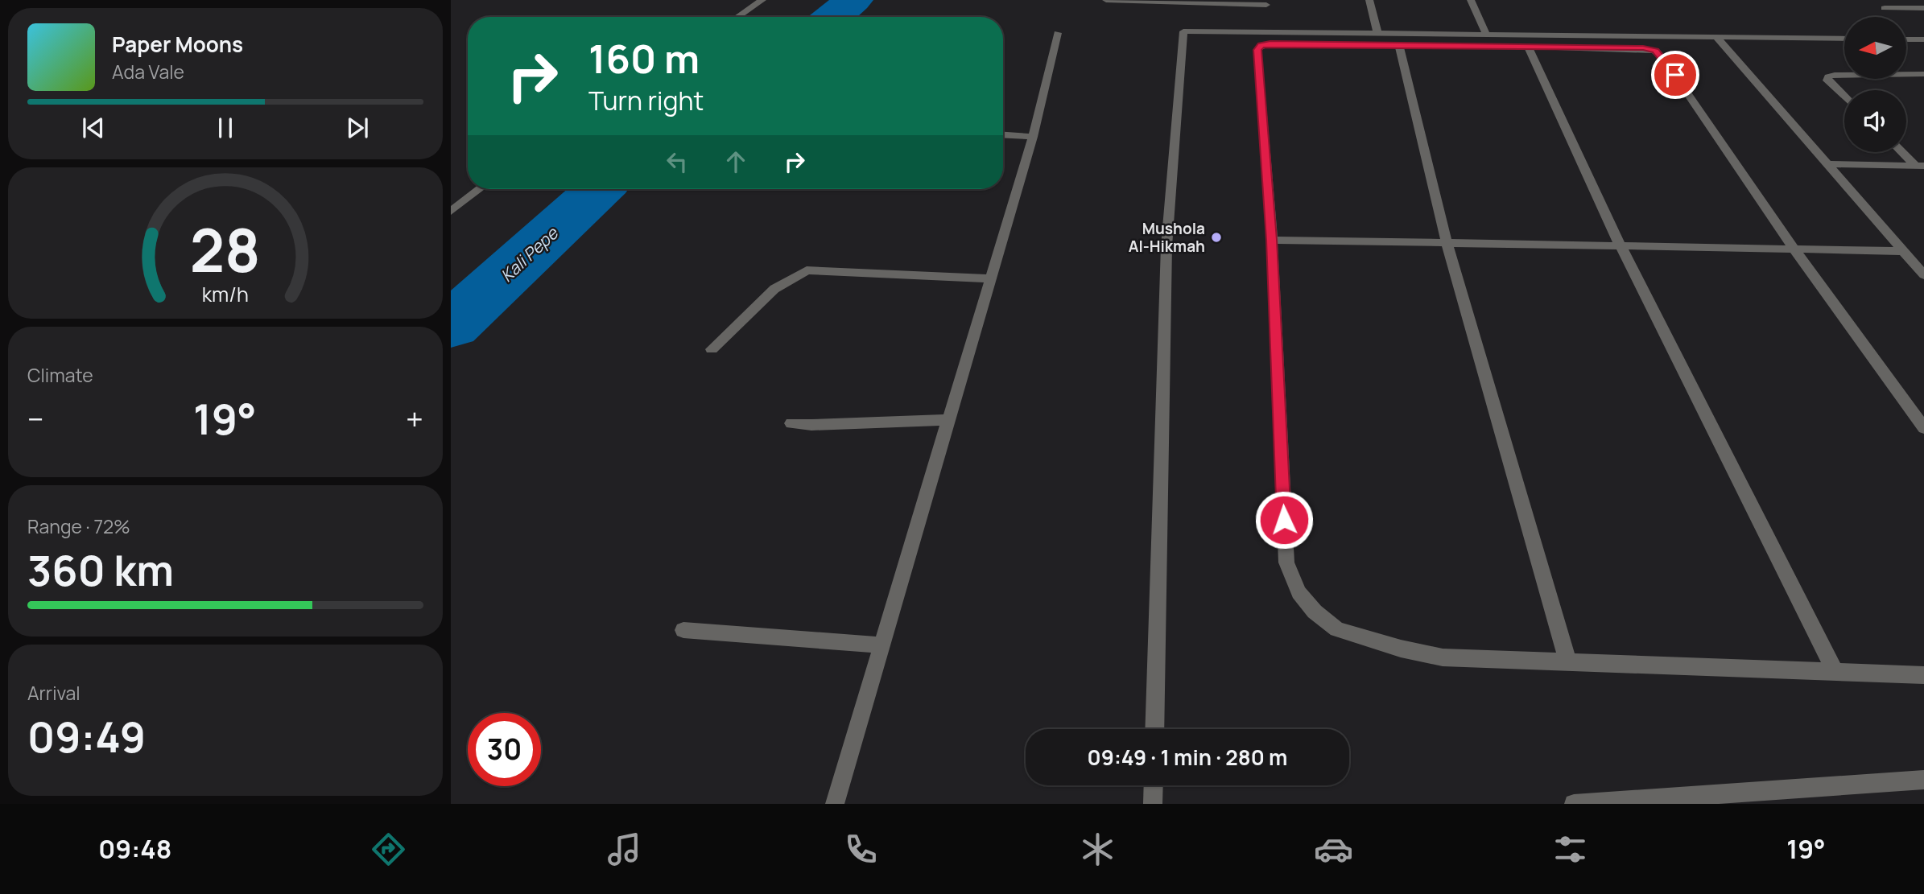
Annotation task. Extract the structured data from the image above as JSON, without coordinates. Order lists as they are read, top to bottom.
{
  "water": ["Kali Pepe"],
  "places": ["Mushola Al-Hikmah"],
  "north": "left",
  "page": {
    "turn": ["160 m", "Turn right"],
    "song": ["Paper Moons", "Ada Vale"],
    "tile": [
      "Climate",
      ["Range · 72%", "360 km"],
      ["Arrival", "09:49"]
    ],
    "heat": ["−", "19°", "+"],
    "limit": "30",
    "trip": "09:49 · 1 min · 280 m",
    "tabs": ["09:48", "19°"],
    "gauge": ["28", "km/h"]
  }
}
